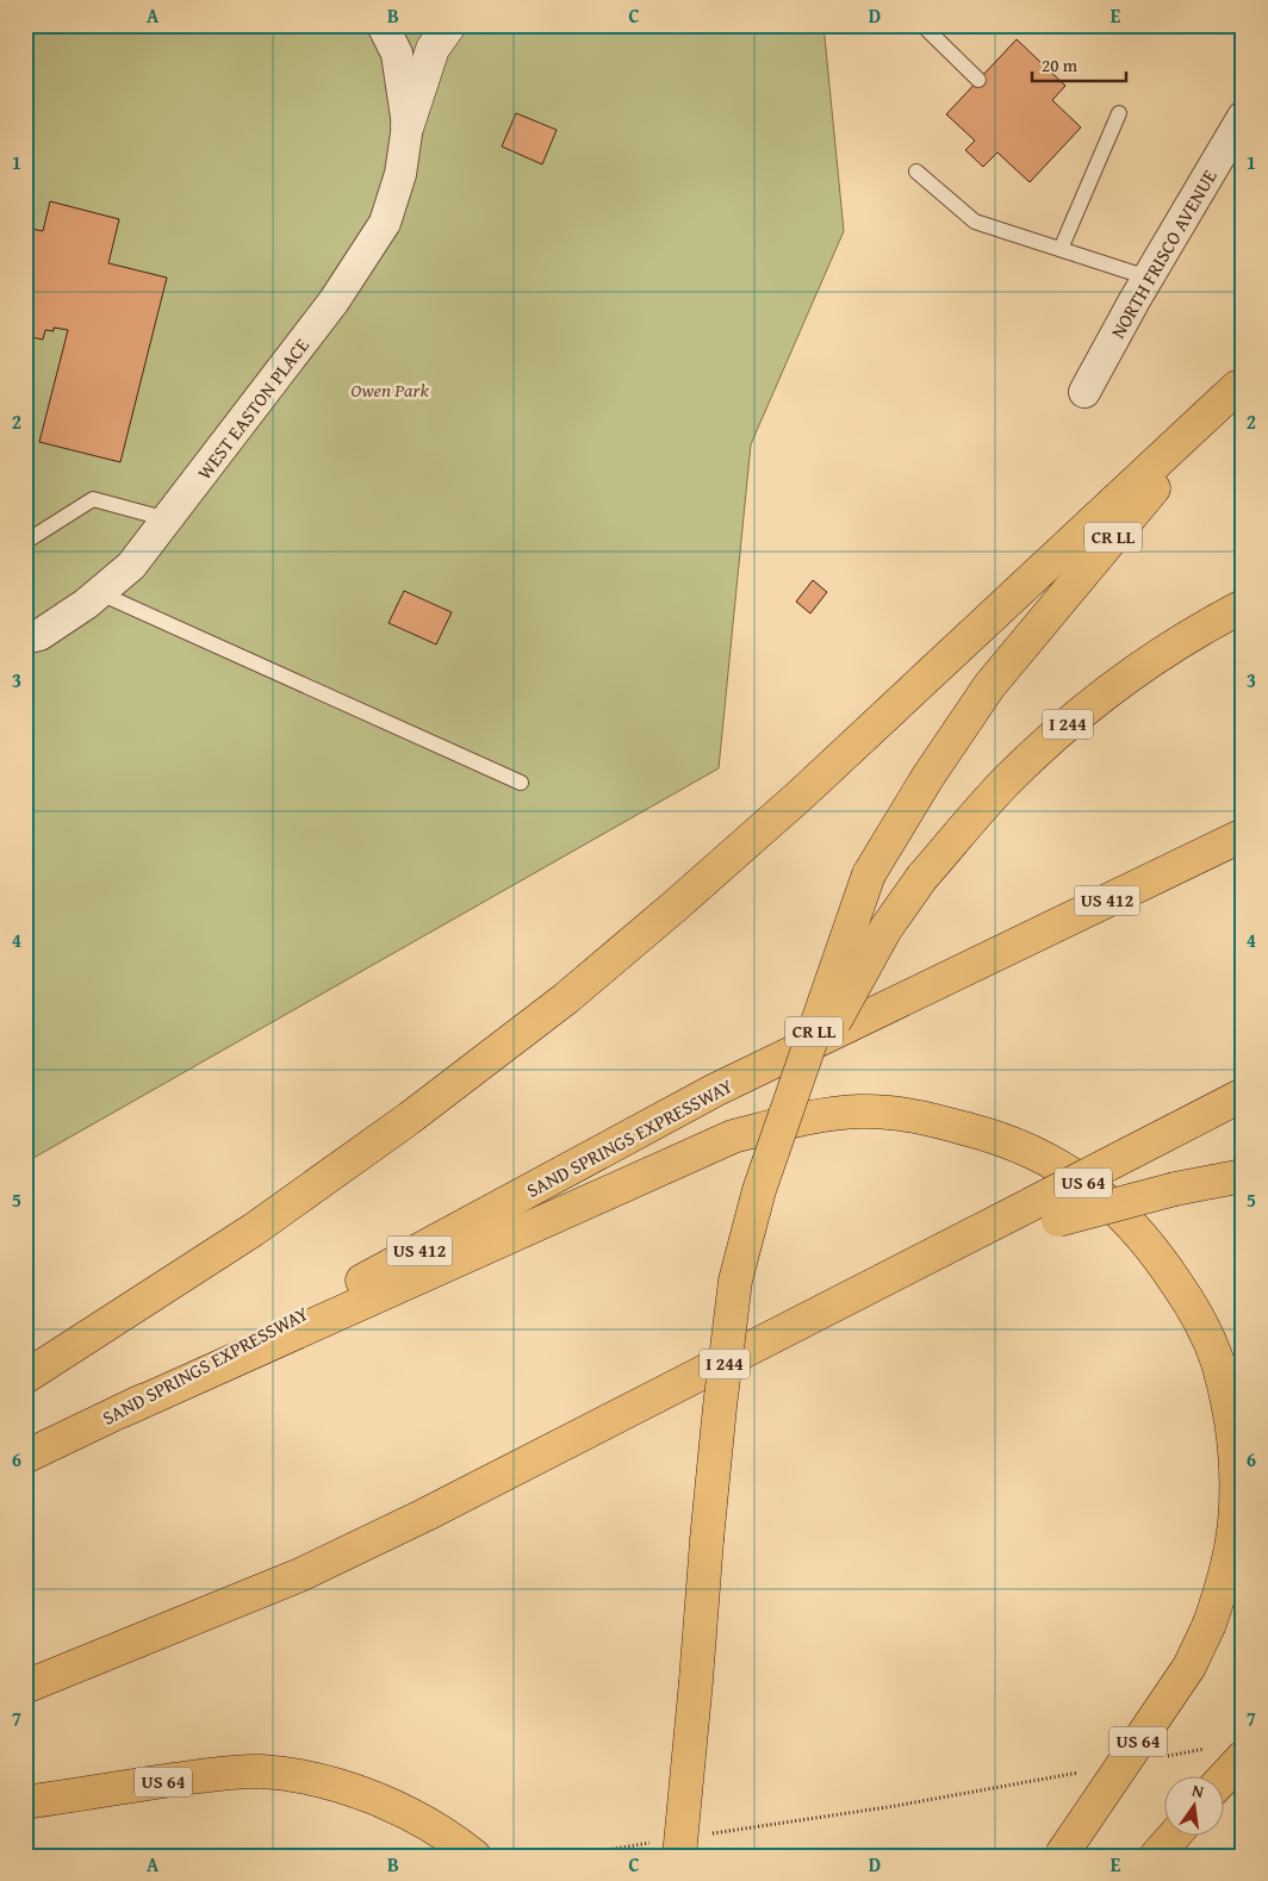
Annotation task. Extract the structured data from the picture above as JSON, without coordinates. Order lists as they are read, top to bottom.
{
  "streets": {
    "highway": [
      "CR LL",
      "I 244",
      "US 412",
      "SAND SPRINGS EXPRESSWAY",
      "US 64"
    ],
    "street": ["NORTH FRISCO AVENUE", "WEST EASTON PLACE"]
  },
  "crossings": [
    ["CR LL", "I 244"],
    ["SAND SPRINGS EXPRESSWAY", "US 64"]
  ],
  "parks": ["Owen Park"],
  "scale_bar": "20 m",
  "north": "top",
  "grid": {
    "columns": [
      "A",
      "B",
      "C",
      "D",
      "E"
    ],
    "rows": [
      "1",
      "2",
      "3",
      "4",
      "5",
      "6",
      "7"
    ]
  }
}
